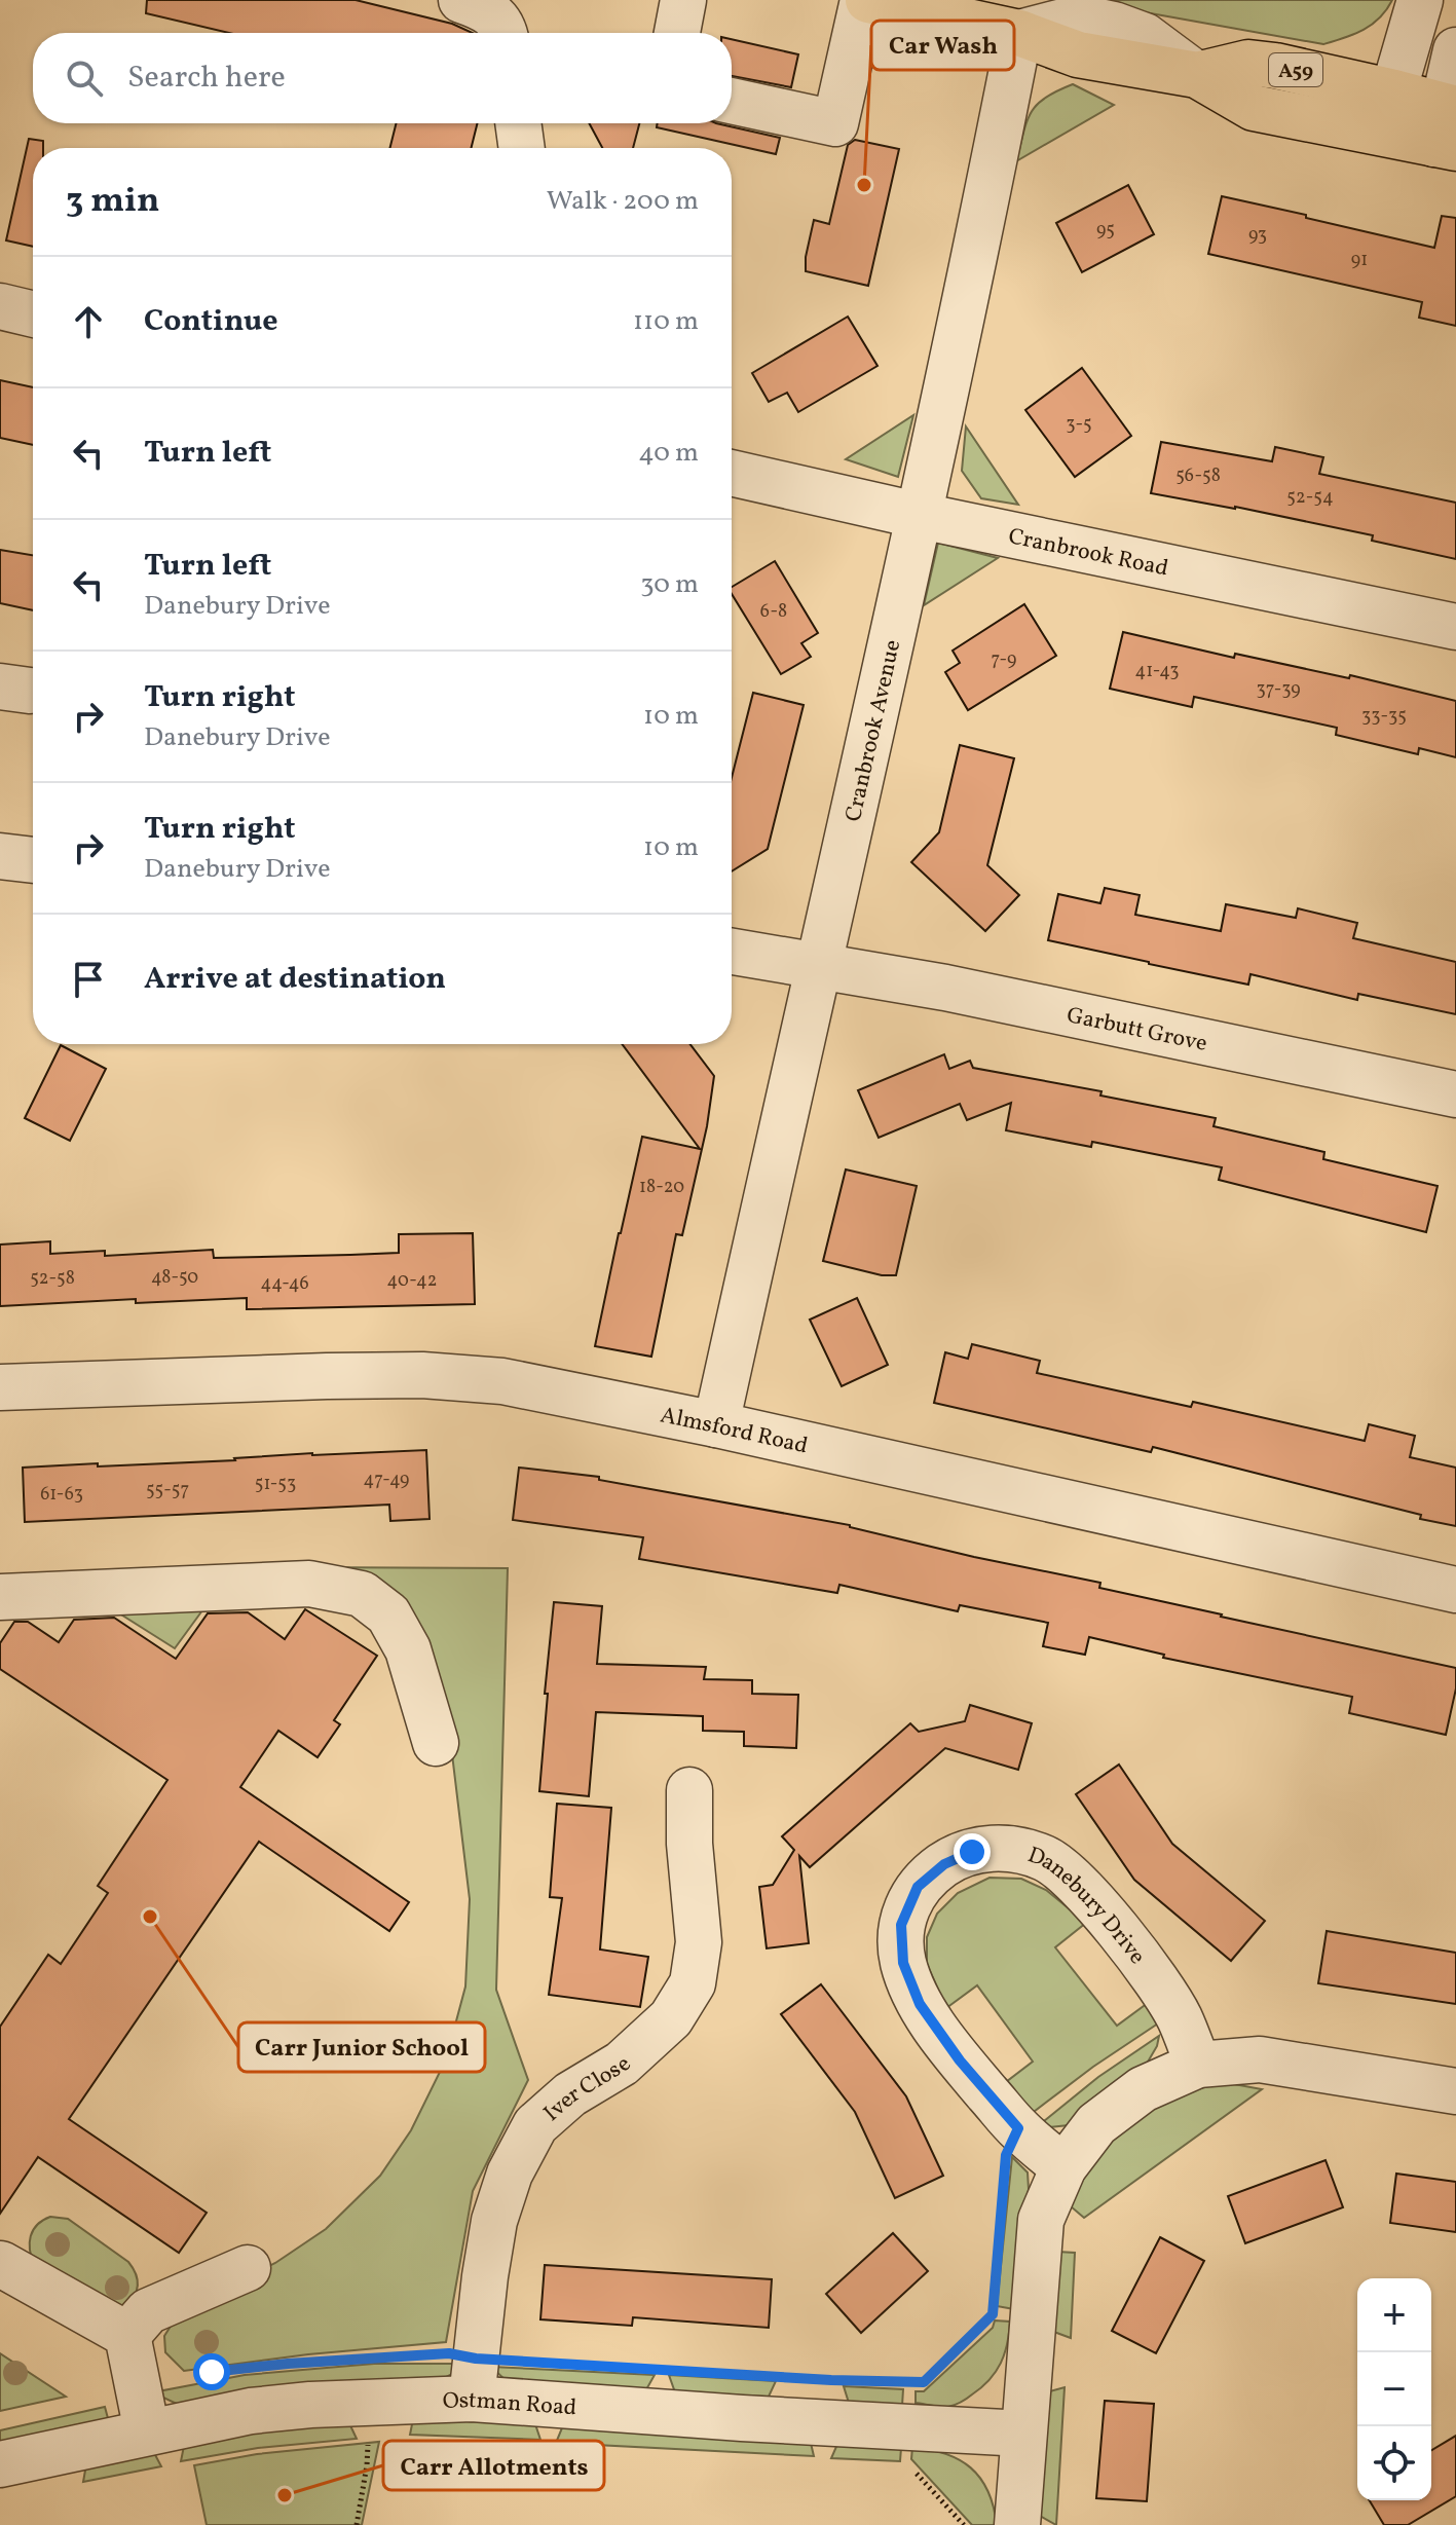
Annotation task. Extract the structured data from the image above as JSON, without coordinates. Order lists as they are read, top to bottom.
{
  "streets": {
    "main road": ["A59"],
    "street": [
      "Cranbrook Road",
      "Cranbrook Avenue",
      "Garbutt Grove",
      "Almsford Road",
      "Danebury Drive",
      "Iver Close",
      "Ostman Road"
    ]
  },
  "crossings": [
    ["A59", "Cranbrook Avenue"],
    ["Cranbrook Road", "Cranbrook Avenue"],
    ["Cranbrook Avenue", "Garbutt Grove"],
    ["Cranbrook Avenue", "Almsford Road"],
    ["Iver Close", "Ostman Road"]
  ],
  "places": ["Car Wash", "Carr Junior School", "Carr Allotments"],
  "house_numbers": [
    "95",
    "93",
    "91",
    "3-5",
    "56-58",
    "52-54",
    "6-8",
    "7-9",
    "41-43",
    "37-39",
    "33-35",
    "18-20",
    "48-50",
    "52-58",
    "40-42",
    "44-46",
    "47-49",
    "51-53",
    "55-57",
    "61-63"
  ],
  "page": {
    "search": "Search here",
    "heading": ["3 min", "Walk · 200 m"],
    "list": [
      ["Continue", "110 m"],
      ["Turn left", "40 m"],
      ["Turn left", "Danebury Drive", "30 m"],
      ["Turn right", "Danebury Drive", "10 m"],
      ["Turn right", "Danebury Drive", "10 m"],
      "Arrive at destination"
    ],
    "map_buttons": ["+", "−"]
  }
}
